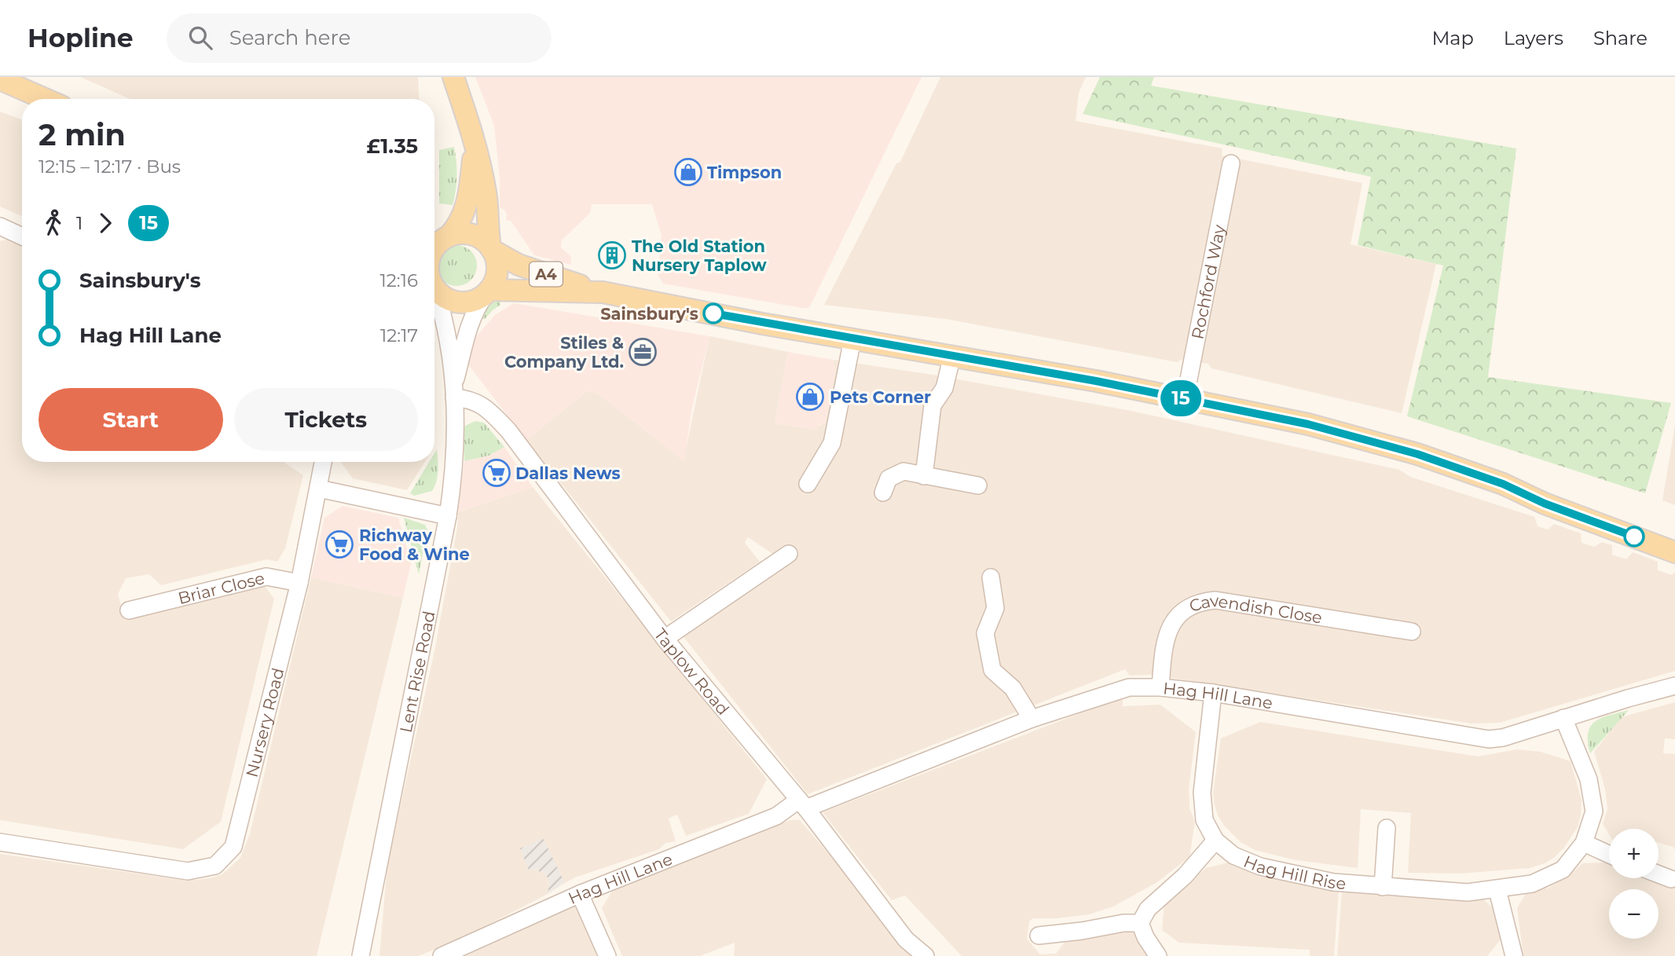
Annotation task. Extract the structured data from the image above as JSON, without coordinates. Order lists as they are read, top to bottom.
{
  "streets": {
    "main road": ["A4"],
    "street": [
      "Rochford Way",
      "Briar Close",
      "Cavendish Close",
      "Taplow Road",
      "Lent Rise Road",
      "Hag Hill Lane",
      "Nursery Road",
      "Hag Hill Rise"
    ]
  },
  "crossings": [
    ["A4", "Rochford Way"],
    ["A4", "Lent Rise Road"],
    ["Briar Close", "Nursery Road"],
    ["Cavendish Close", "Hag Hill Lane"],
    ["Taplow Road", "Lent Rise Road"],
    ["Taplow Road", "Hag Hill Lane"],
    ["Hag Hill Lane", "Hag Hill Rise"]
  ],
  "places": {
    "shop": ["Timpson", "Pets Corner"],
    "building": ["The Old Station Nursery Taplow"],
    "other": ["Sainsbury's"],
    "office": ["Stiles & Company Ltd."],
    "supermarket": ["Dallas News", "Richway Food & Wine"]
  },
  "lines": ["bus line 15"],
  "page": {
    "header": "Hopline",
    "search": "Search here",
    "nav": ["Map", "Layers", "Share"],
    "on_map": "15",
    "heading": ["2 min", "12:15 – 12:17 · Bus", "£1.35"],
    "legs": ["1", "15"],
    "list": [
      {
        "name": "Sainsbury's",
        "value": "12:16"
      },
      {
        "name": "Hag Hill Lane",
        "value": "12:17"
      }
    ],
    "buttons": ["Start", "Tickets"],
    "map_buttons": ["+", "−"]
  }
}
